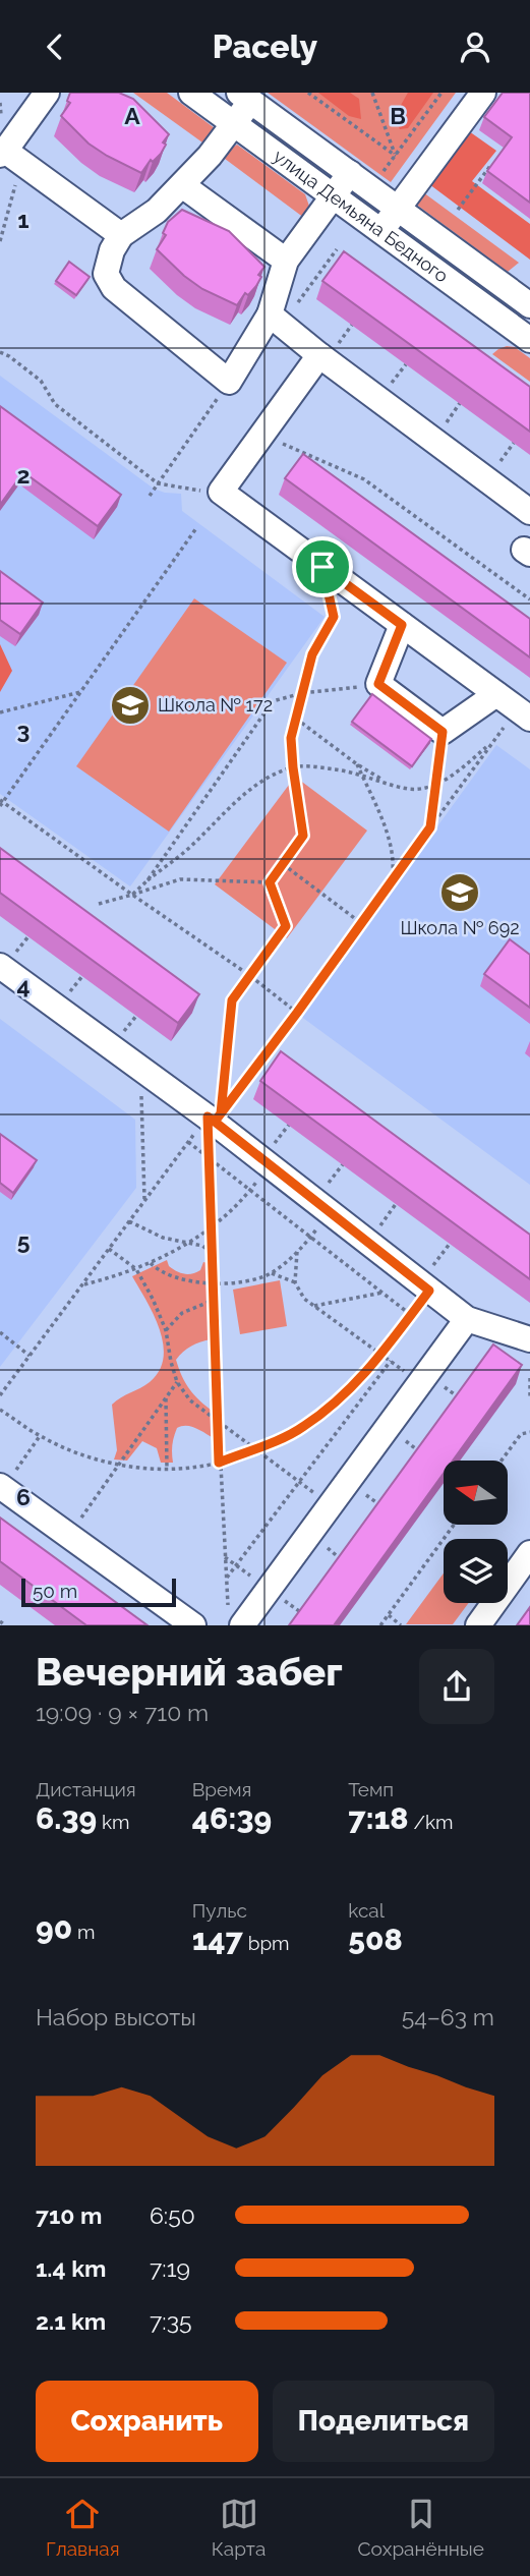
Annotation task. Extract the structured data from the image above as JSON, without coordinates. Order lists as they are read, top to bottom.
{
  "streets": {
    "street": ["улица Демьяна Бедного"]
  },
  "places": {
    "school or university": ["Школа № 172", "Школа № 692"]
  },
  "scale_bar": "50 m",
  "north": "left",
  "page": {
    "header": "Pacely",
    "scale": "50 m",
    "heading": ["Вечерний забег", "19:09 · 9 × 710 m"],
    "stats": [
      ["Дистанция", "6.39 km"],
      ["Время", "46:39"],
      ["Темп", "7:18 /km"],
      ["90 m"],
      ["Пульс", "147 bpm"],
      ["kcal", "508"]
    ],
    "chart": ["Набор высоты", "54–63 m"],
    "list": [
      {
        "name": "710 m",
        "note": "6:50"
      },
      {
        "name": "1.4 km",
        "note": "7:19"
      },
      {
        "name": "2.1 km",
        "note": "7:35"
      }
    ],
    "buttons": ["Сохранить", "Поделиться"],
    "tabs": ["Главная", "Карта", "Сохранённые"]
  },
  "grid": {
    "columns": ["A", "B"],
    "rows": [
      "1",
      "2",
      "3",
      "4",
      "5",
      "6"
    ]
  }
}
